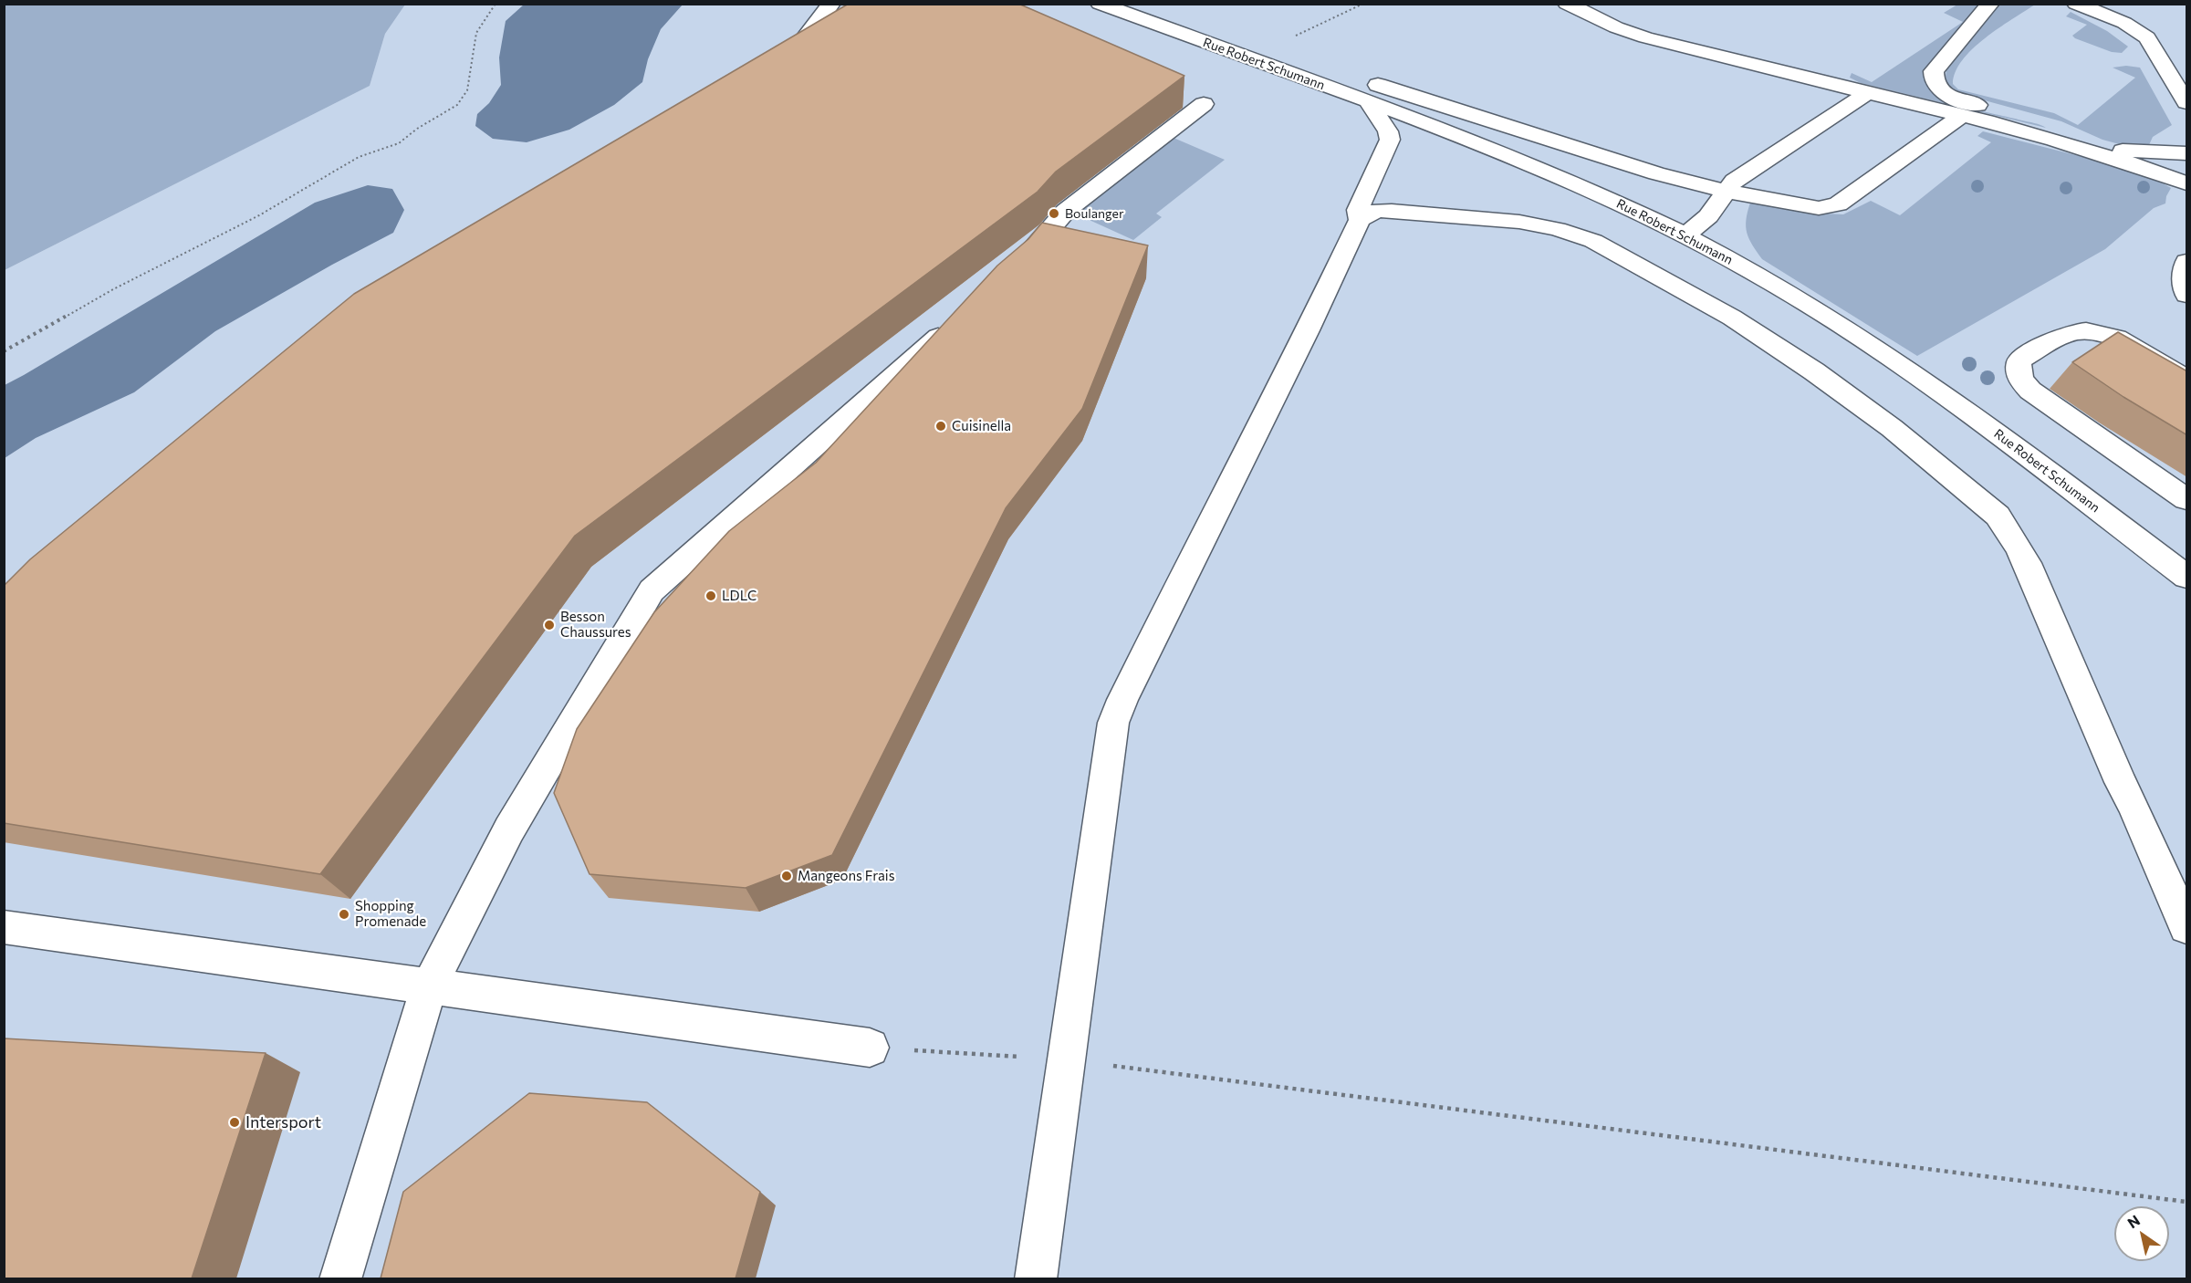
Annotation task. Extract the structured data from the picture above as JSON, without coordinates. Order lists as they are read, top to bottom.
{
  "streets": {
    "street": ["Rue Robert Schumann"]
  },
  "places": [
    "Boulanger",
    "Cuisinella",
    "LDLC",
    "Besson Chaussures",
    "Mangeons Frais",
    "Shopping Promenade",
    "Intersport"
  ],
  "north": "top left"
}
